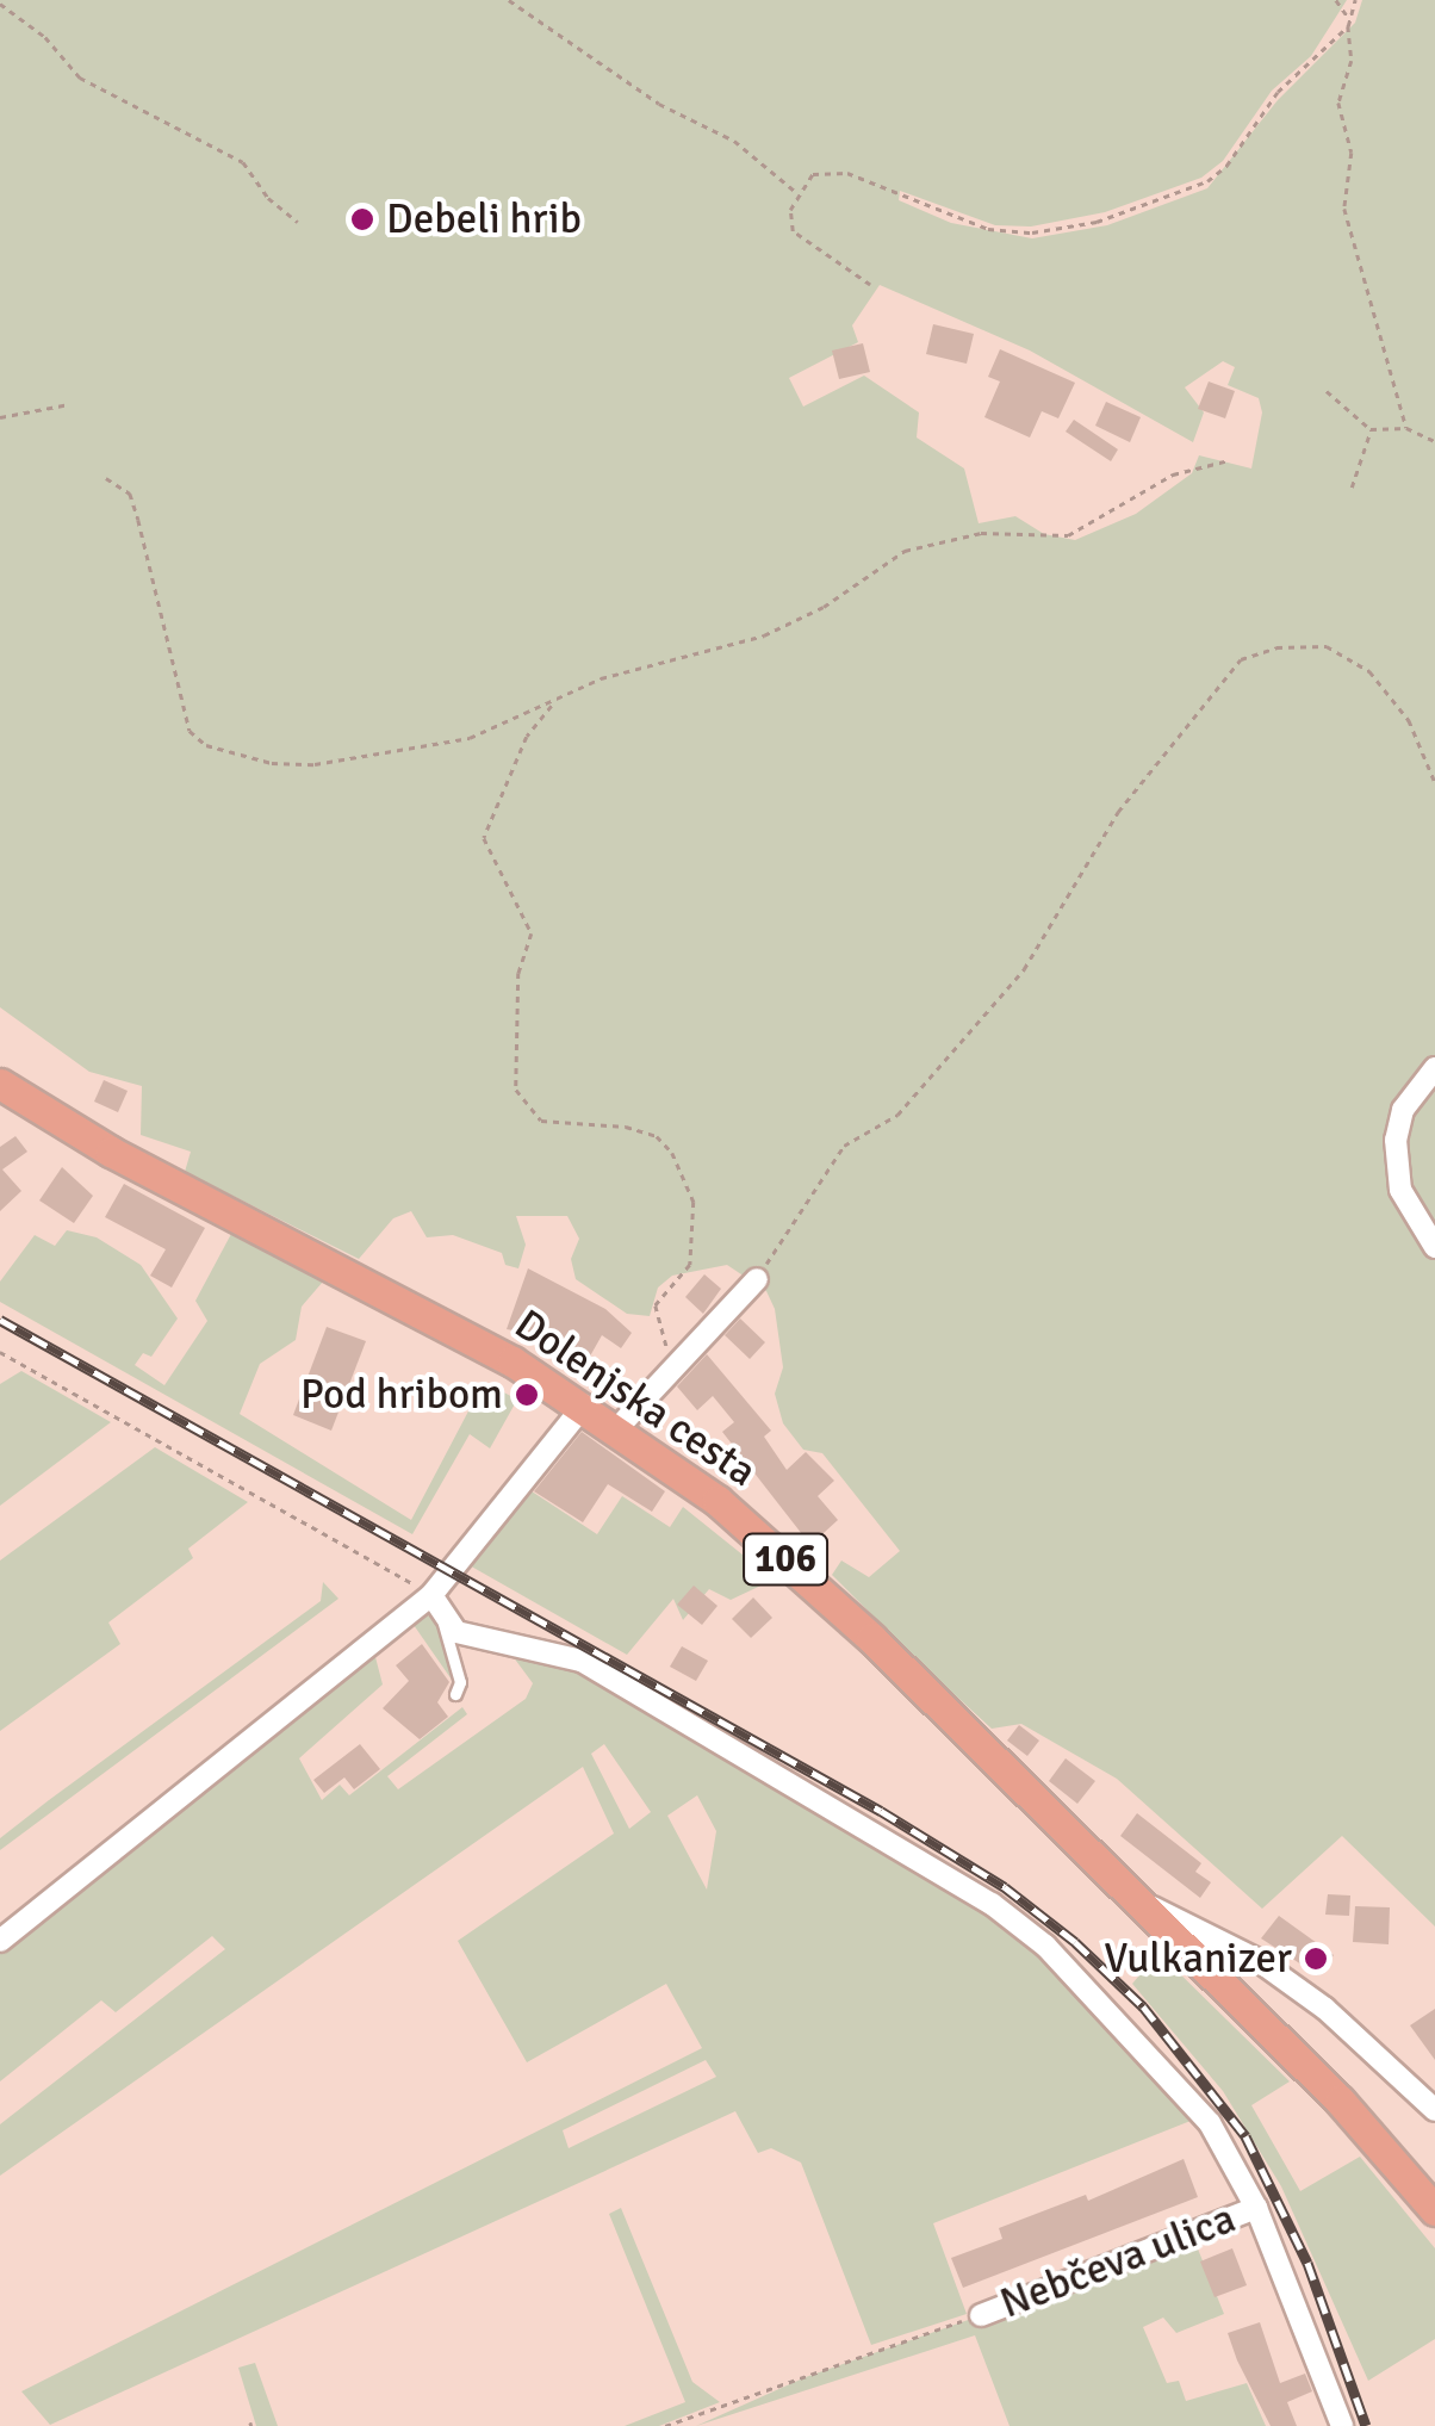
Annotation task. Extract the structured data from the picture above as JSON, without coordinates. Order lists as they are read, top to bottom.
{
  "streets": {
    "main road": ["Dolenjska cesta", "106"],
    "street": ["Nebčeva ulica"]
  },
  "places": ["Debeli hrib", "Pod hribom", "Vulkanizer"]
}
